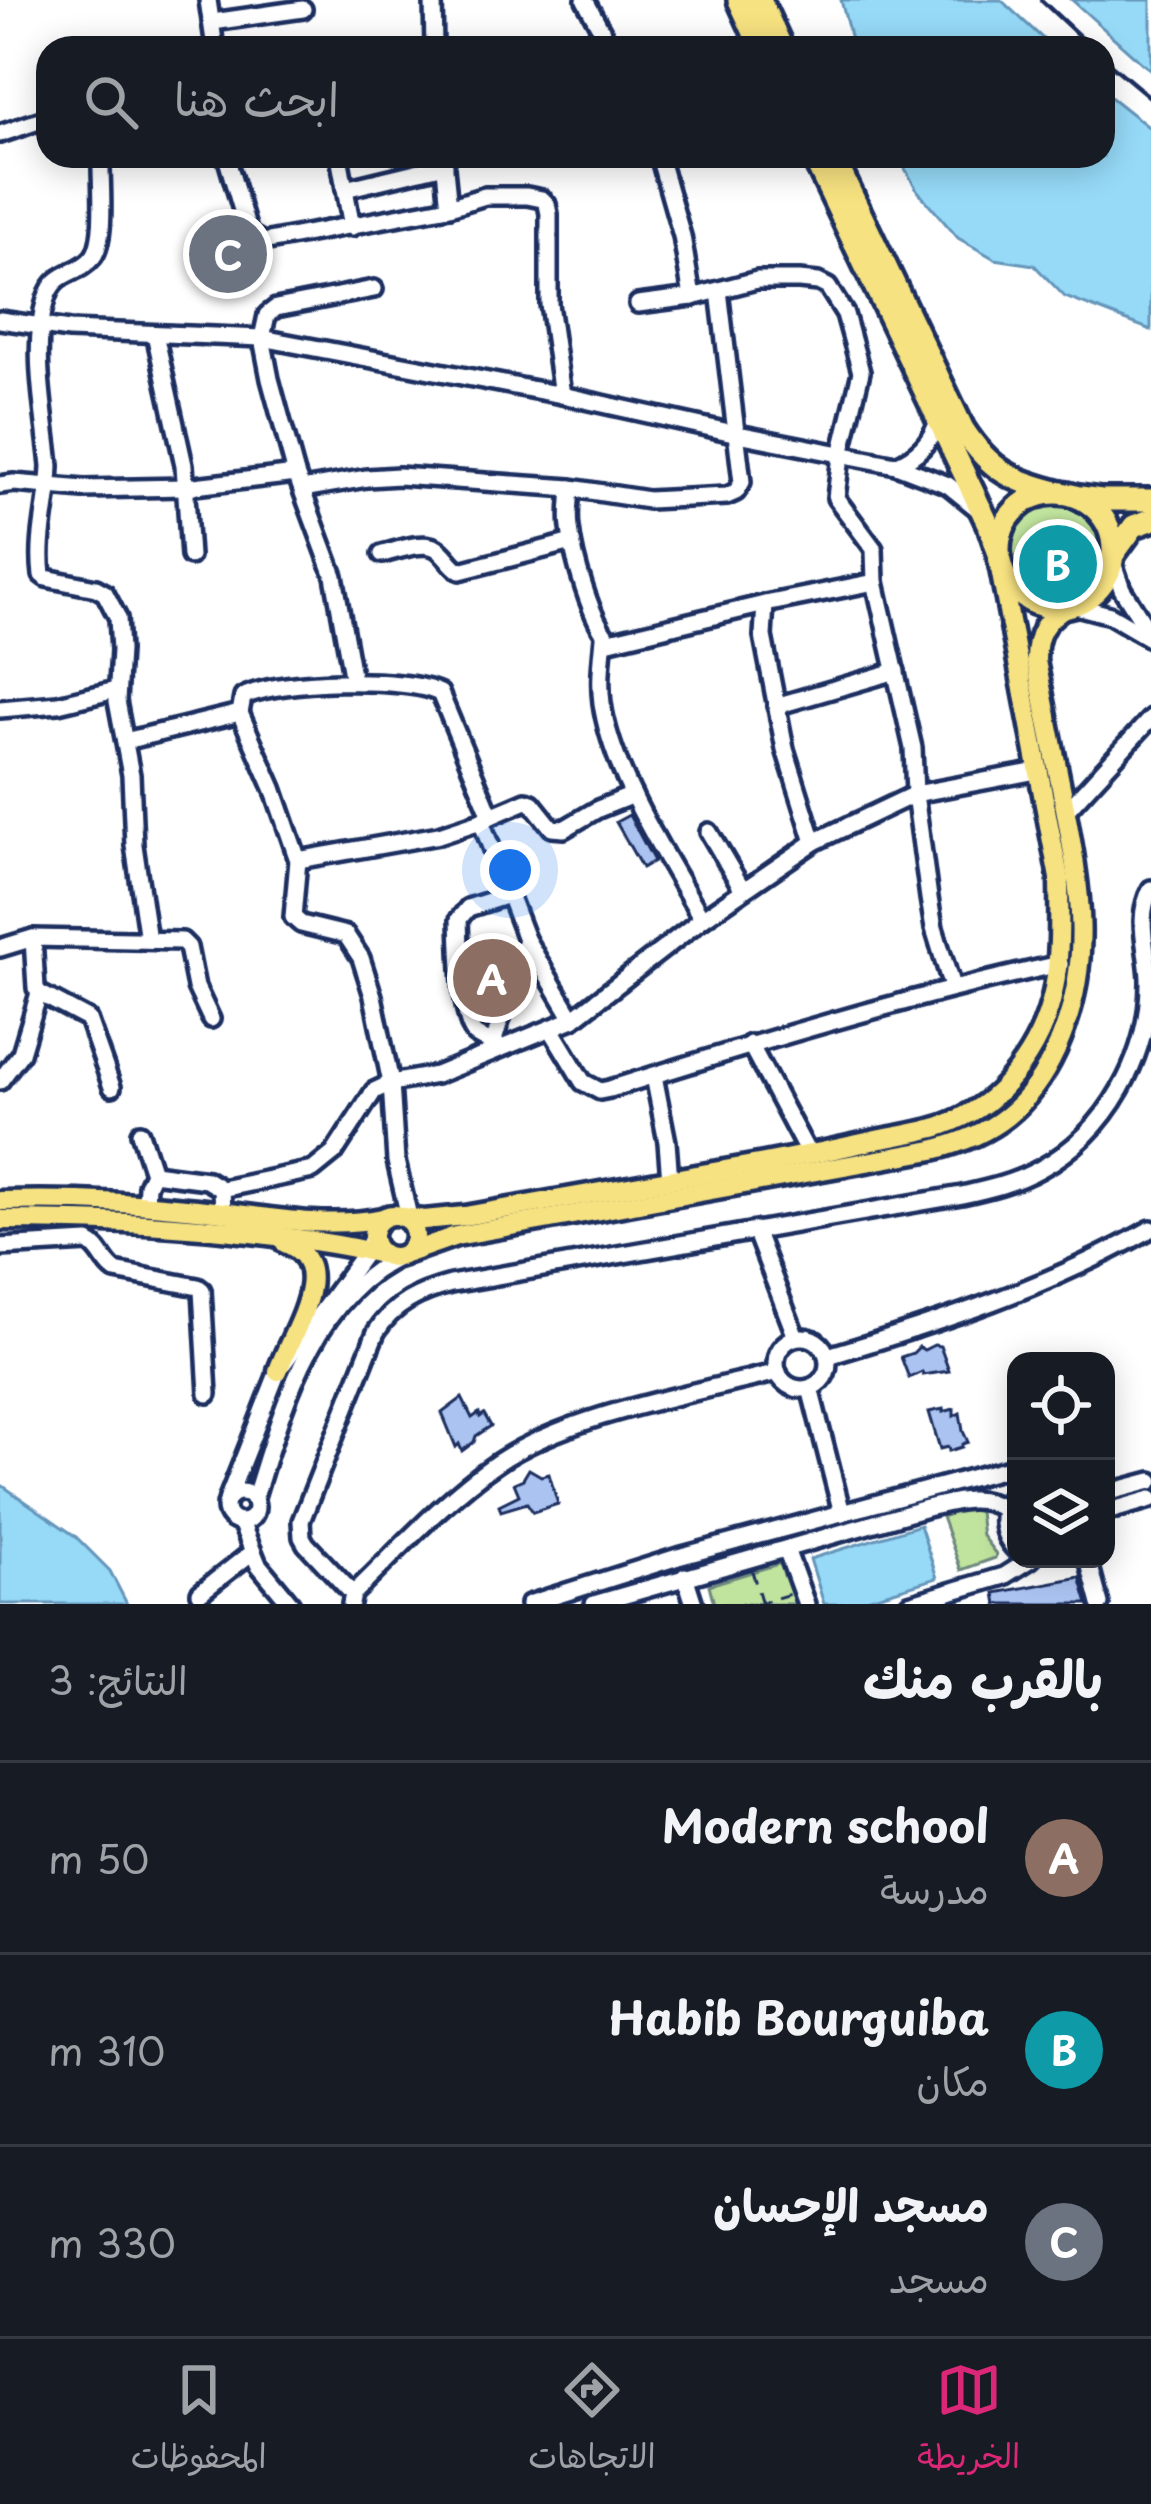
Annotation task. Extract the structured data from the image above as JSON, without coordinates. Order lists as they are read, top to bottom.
{
  "page": {
    "search": "ابحث هنا",
    "pins": ["C", "B", "A"],
    "heading": ["بالقرب منك", "النتائج: 3"],
    "list": [
      {
        "mark": "A",
        "name": "Modern school",
        "note": "مدرسة",
        "value": "50 m"
      },
      {
        "mark": "B",
        "name": "Habib Bourguiba",
        "note": "مكان",
        "value": "310 m"
      },
      {
        "mark": "C",
        "name": "مسجد الإحسان",
        "note": "مسجد",
        "value": "330 m"
      }
    ],
    "nav": ["الخريطة", "الاتجاهات", "المحفوظات"]
  }
}
